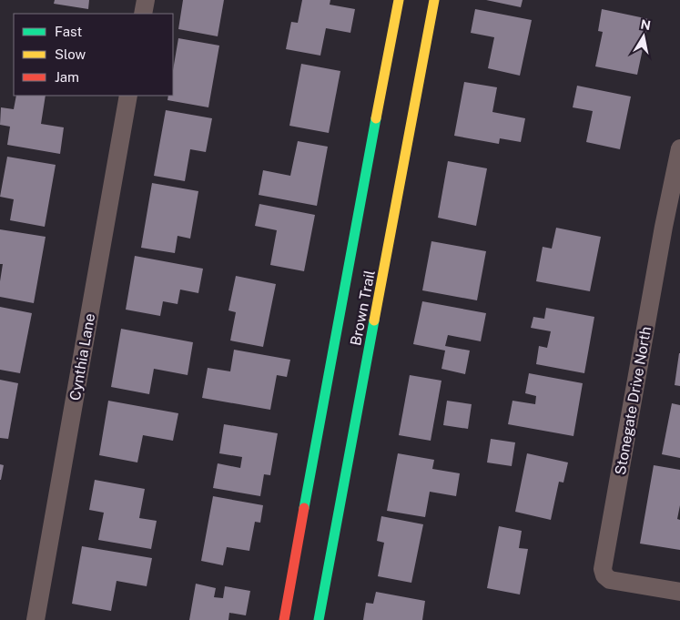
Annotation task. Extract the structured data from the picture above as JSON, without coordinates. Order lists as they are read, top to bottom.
{
  "streets": {
    "street": ["Brown Trail", "Cynthia Lane", "Stonegate Drive North"]
  },
  "legend": ["Fast", "Slow", "Jam"],
  "north": "top"
}
